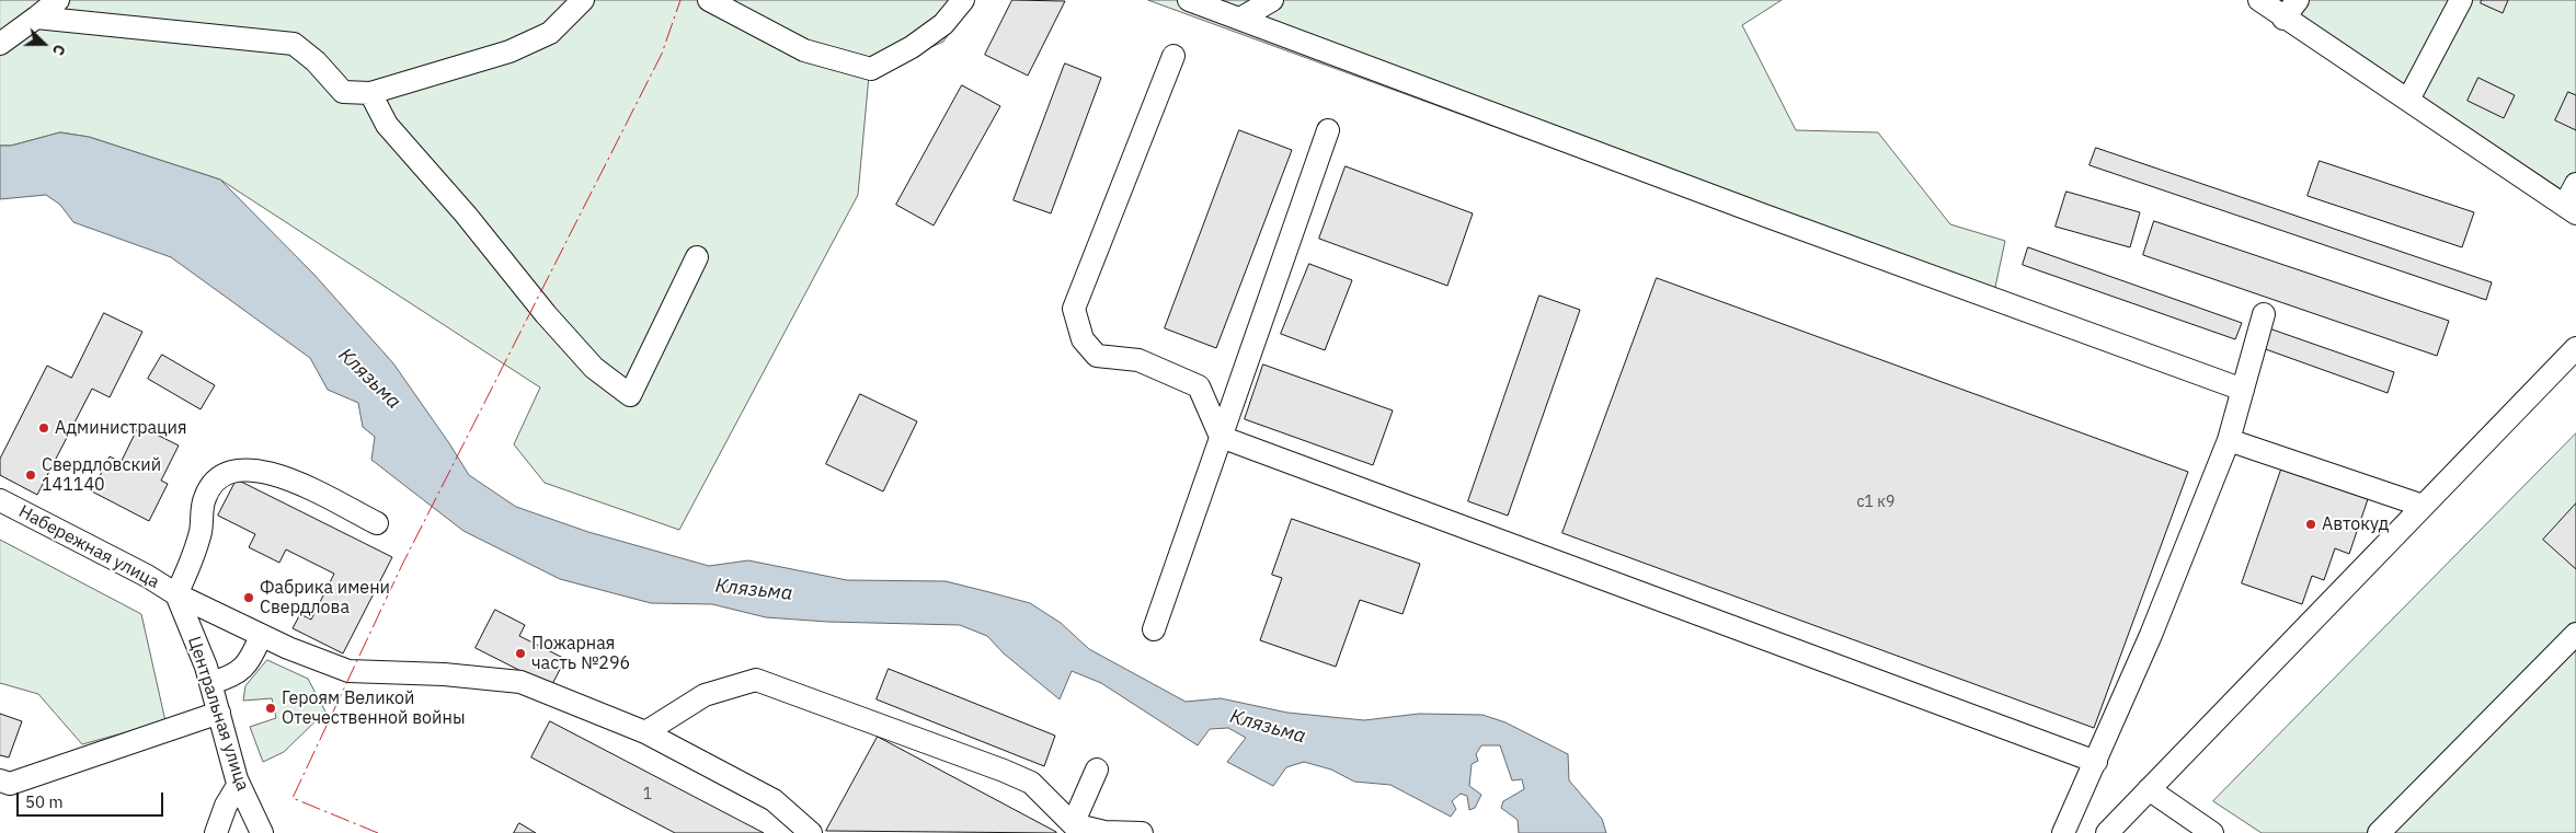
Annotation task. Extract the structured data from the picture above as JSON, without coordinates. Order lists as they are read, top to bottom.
{
  "streets": {
    "street": ["Набережная улица", "Центральная улица"]
  },
  "crossings": [
    ["Набережная улица", "Центральная улица"]
  ],
  "water": ["Клязьма"],
  "places": [
    "Администрация",
    "Свердловский 141140",
    "Автокуд",
    "Фабрика имени Свердлова",
    "Пожарная часть №296",
    "Героям Великой Отечественной войны"
  ],
  "house_numbers": ["с1 к9", "1"],
  "scale_bar": "50 m",
  "north": "right"
}
